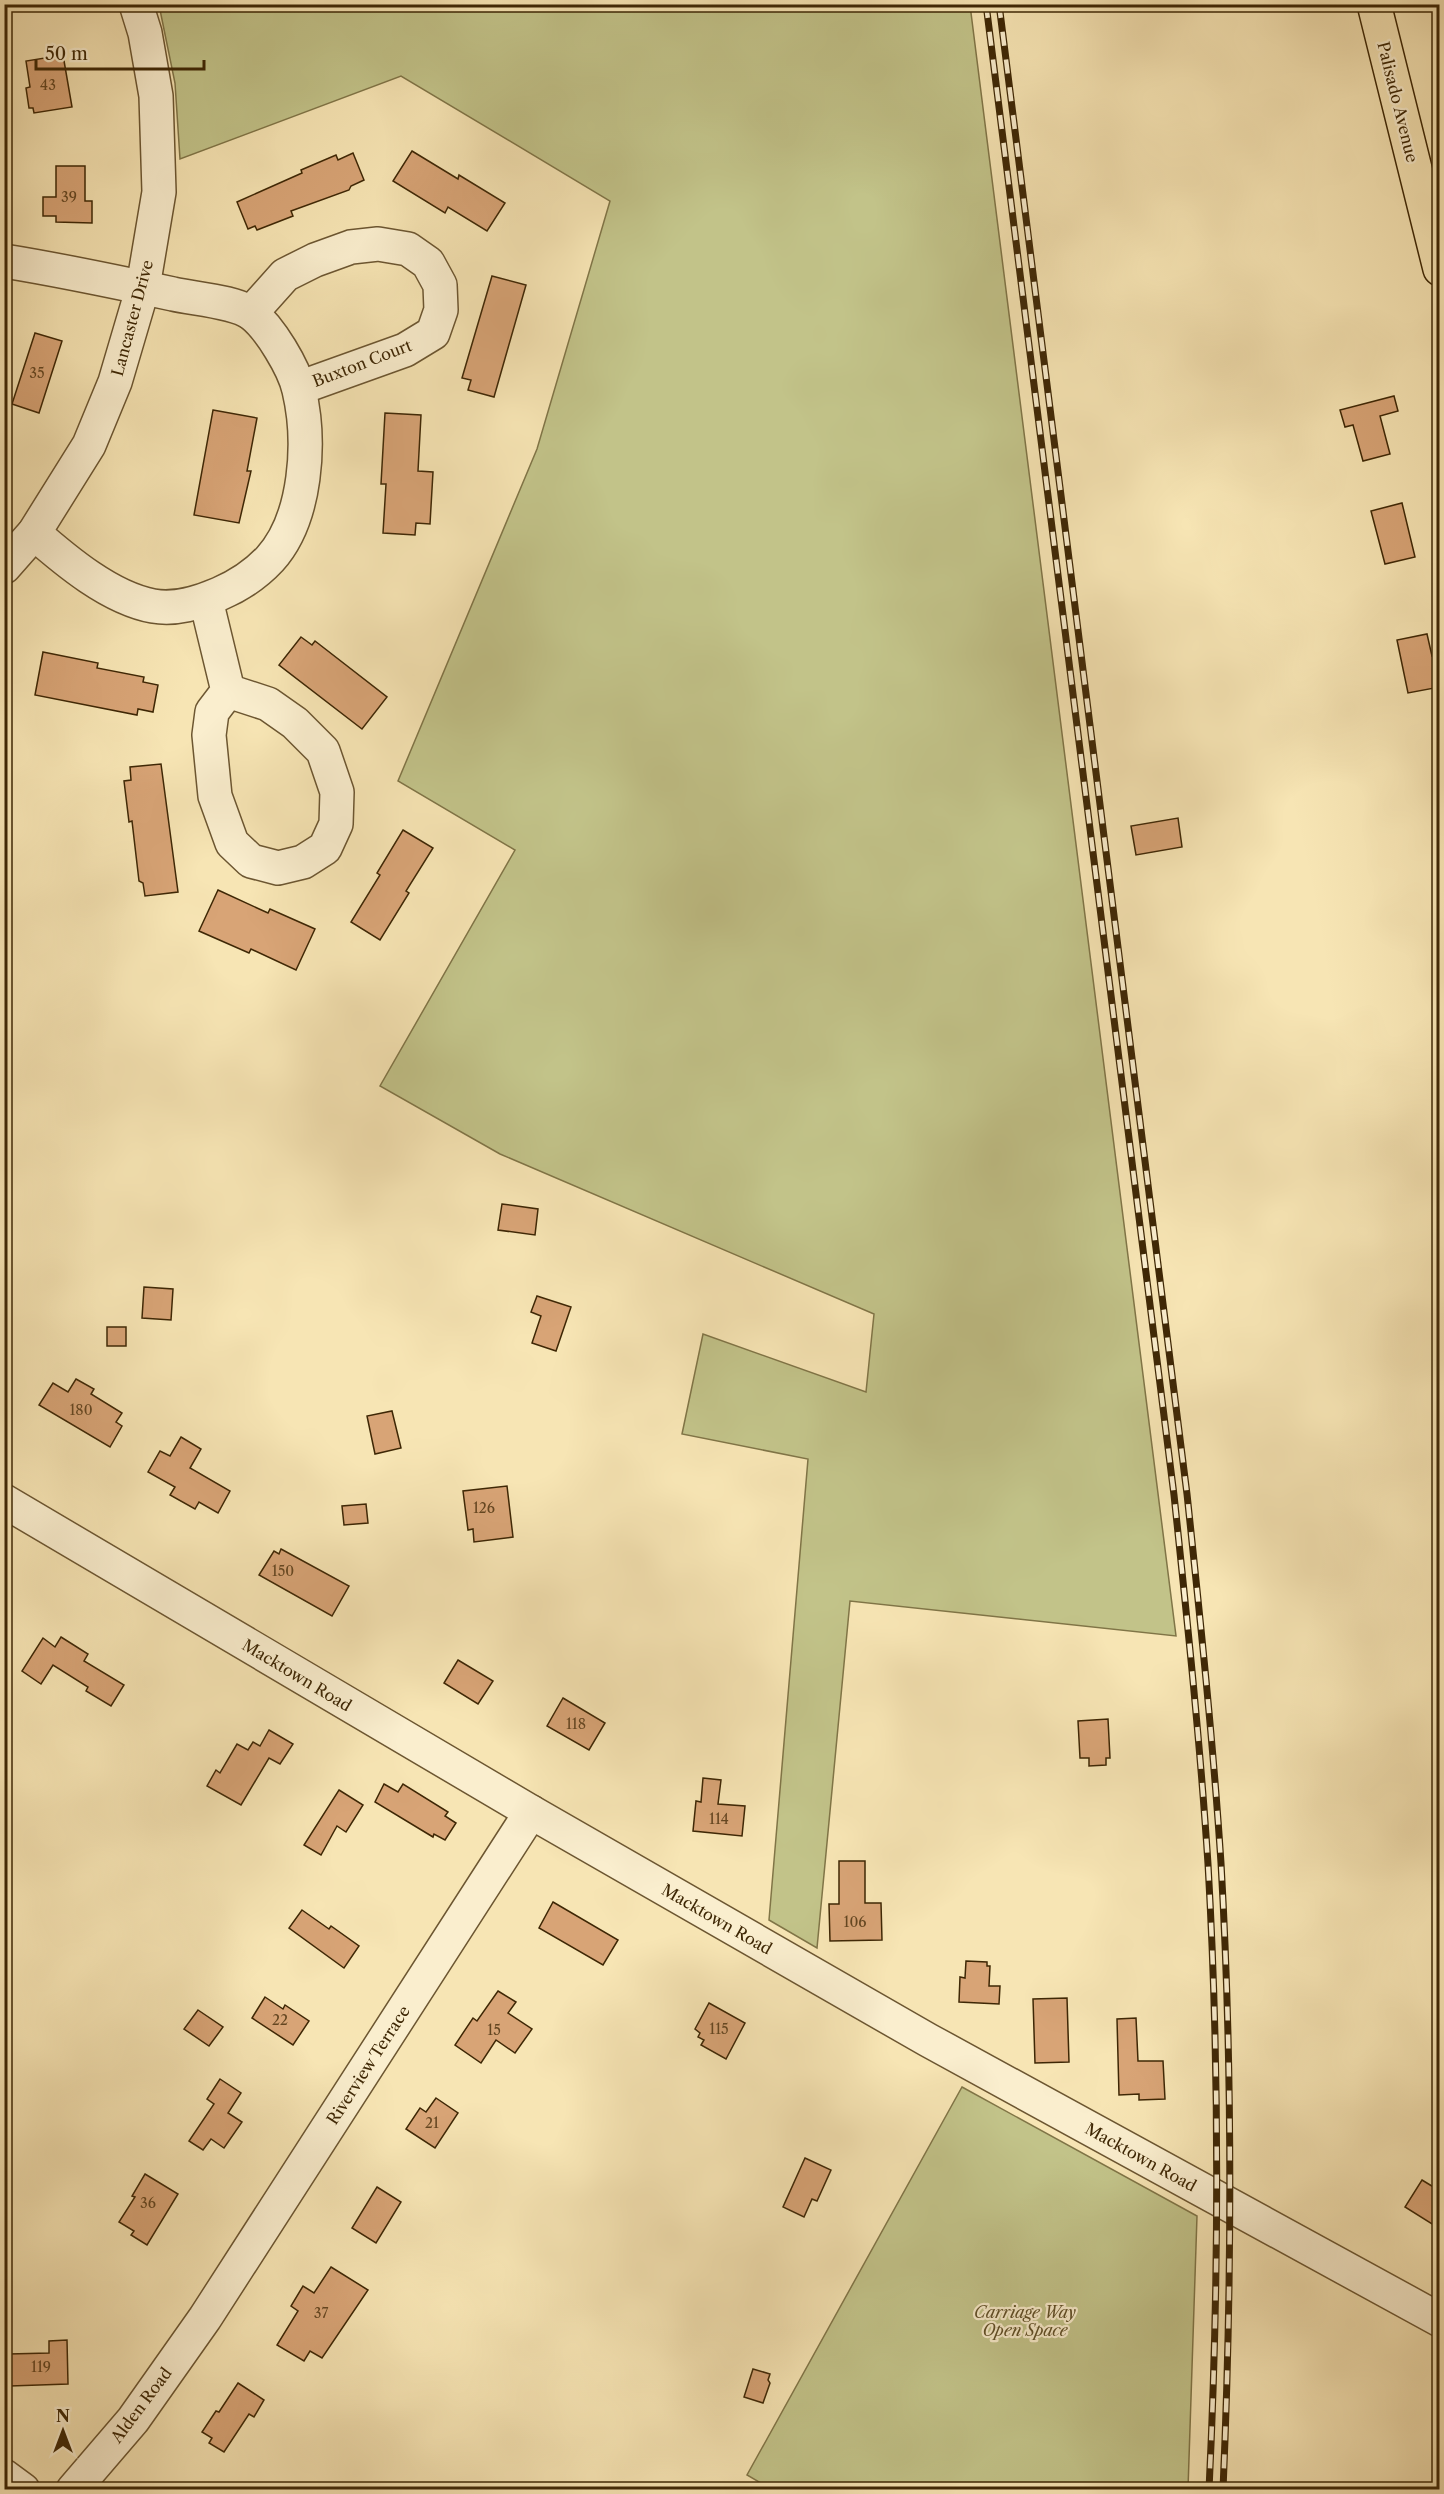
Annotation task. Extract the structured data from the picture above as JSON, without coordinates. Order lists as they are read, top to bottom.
{
  "streets": {
    "main road": ["Palisado Avenue"],
    "street": [
      "Lancaster Drive",
      "Buxton Court",
      "Macktown Road",
      "Riverview Terrace",
      "Alden Road"
    ]
  },
  "crossings": [
    ["Macktown Road", "Riverview Terrace"],
    ["Riverview Terrace", "Alden Road"]
  ],
  "parks": ["Carriage Way Open Space"],
  "house_numbers": [
    "43",
    "39",
    "35",
    "180",
    "126",
    "150",
    "118",
    "114",
    "106",
    "22",
    "115",
    "15",
    "21",
    "36",
    "37",
    "119"
  ],
  "scale_bar": "50 m",
  "north": "top"
}
